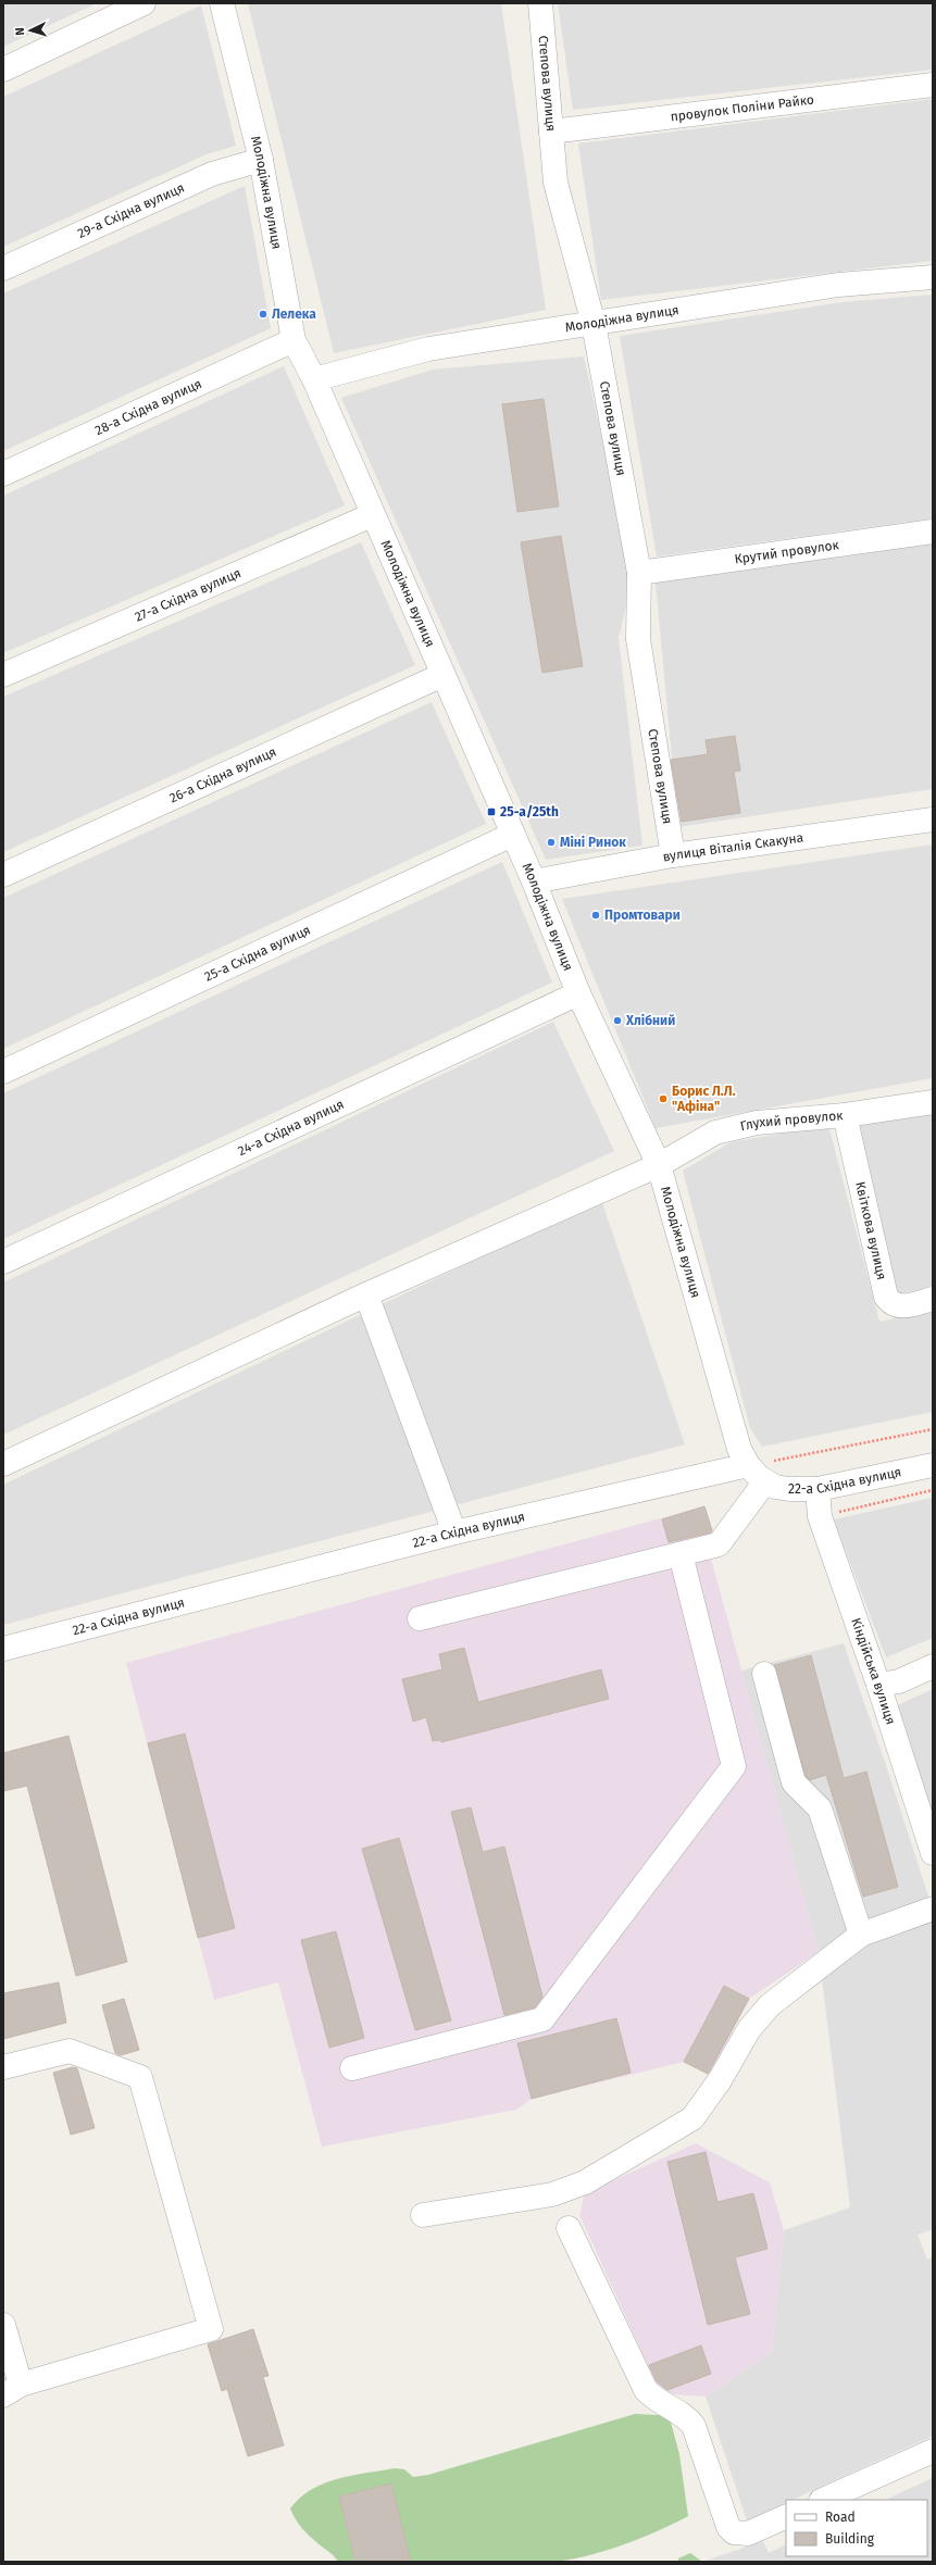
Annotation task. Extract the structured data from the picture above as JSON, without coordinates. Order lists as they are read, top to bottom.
{
  "streets": {
    "street": [
      "Степова вулиця",
      "провулок Поліни Райко",
      "Молодіжна вулиця",
      "29-а Східна вулиця",
      "28-а Східна вулиця",
      "Крутий провулок",
      "27-а Східна вулиця",
      "26-а Східна вулиця",
      "вулиця Віталія Скакуна",
      "25-а Східна вулиця",
      "Глухий провулок",
      "24-а Східна вулиця",
      "Квіткова вулиця",
      "22-а Східна вулиця",
      "Кіндійська вулиця"
    ]
  },
  "crossings": [
    ["Степова вулиця", "провулок Поліни Райко"],
    ["Степова вулиця", "Молодіжна вулиця"],
    ["Степова вулиця", "Крутий провулок"],
    ["Степова вулиця", "вулиця Віталія Скакуна"],
    ["Молодіжна вулиця", "29-а Східна вулиця"],
    ["Молодіжна вулиця", "28-а Східна вулиця"],
    ["Молодіжна вулиця", "27-а Східна вулиця"],
    ["Молодіжна вулиця", "26-а Східна вулиця"],
    ["Молодіжна вулиця", "вулиця Віталія Скакуна"],
    ["Молодіжна вулиця", "25-а Східна вулиця"],
    ["Молодіжна вулиця", "Глухий провулок"],
    ["Молодіжна вулиця", "24-а Східна вулиця"],
    ["Молодіжна вулиця", "22-а Східна вулиця"],
    ["Глухий провулок", "Квіткова вулиця"],
    ["22-а Східна вулиця", "Кіндійська вулиця"]
  ],
  "places": {
    "other": [
      "Лелека",
      "Міні Ринок",
      "Промтовари",
      "Хлібний",
      "Борис Л.Л. \"Афіна\""
    ],
    "transit": ["25-а/25th"]
  },
  "legend": ["Road", "Building"],
  "north": "left"
}
